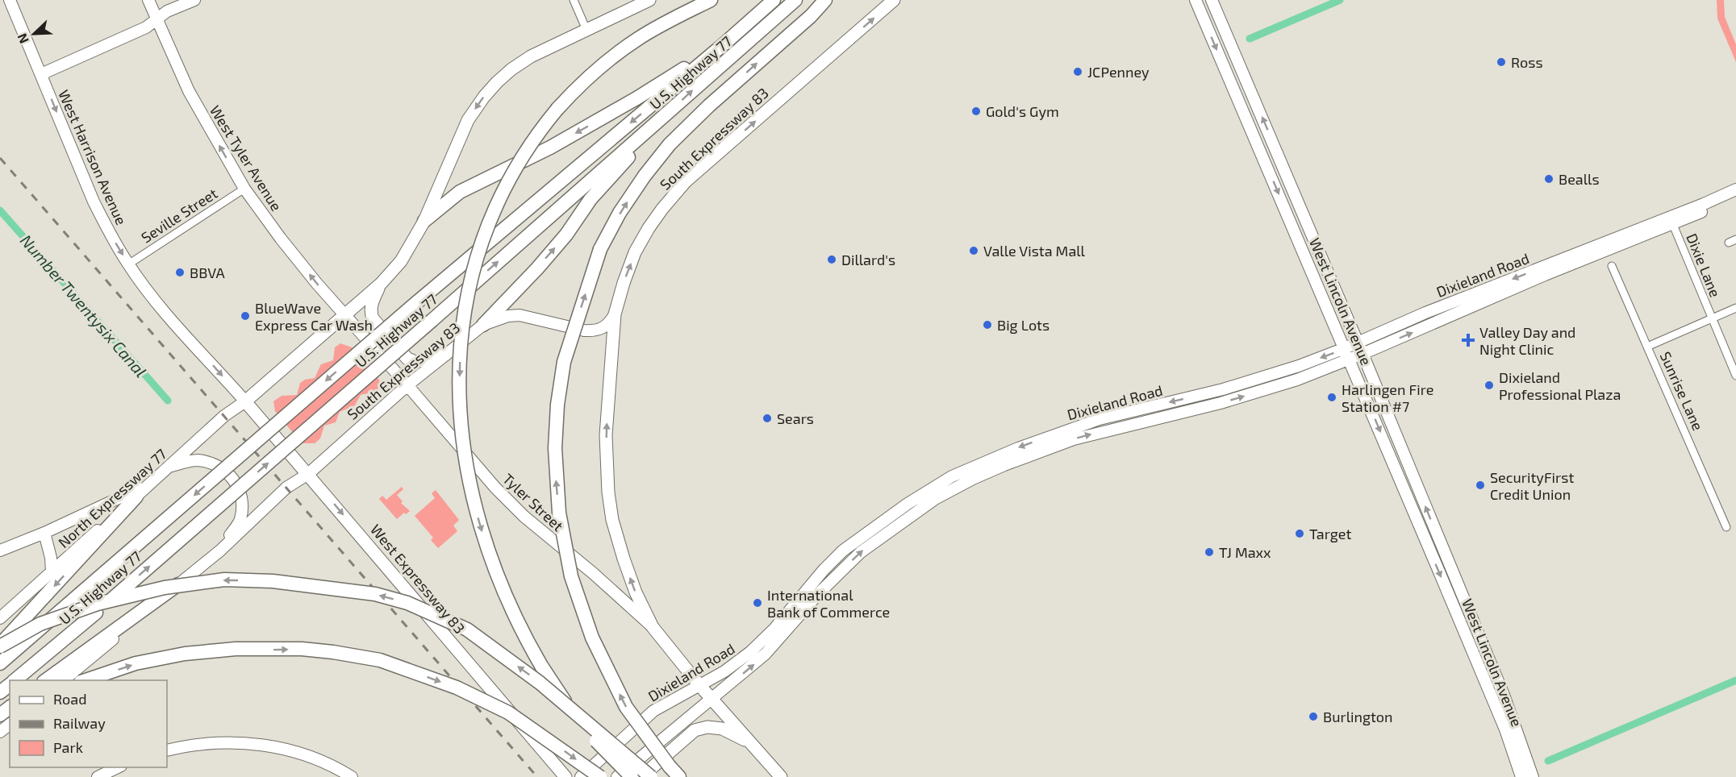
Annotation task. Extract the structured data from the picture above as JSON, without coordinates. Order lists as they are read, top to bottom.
{
  "streets": {
    "highway": ["U.S. Highway 77"],
    "main road": [
      "South Expressway 83",
      "West Harrison Avenue",
      "West Tyler Avenue",
      "Dixieland Road",
      "West Lincoln Avenue",
      "North Expressway 77",
      "Tyler Street",
      "West Expressway 83"
    ],
    "street": ["Seville Street", "Dixie Lane", "Sunrise Lane"]
  },
  "crossings": [
    ["South Expressway 83", "West Tyler Avenue"],
    ["South Expressway 83", "Tyler Street"],
    ["South Expressway 83", "West Expressway 83"],
    ["West Harrison Avenue", "Seville Street"],
    ["West Harrison Avenue", "North Expressway 77"],
    ["West Harrison Avenue", "West Expressway 83"],
    ["West Tyler Avenue", "Seville Street"],
    ["West Tyler Avenue", "Tyler Street"],
    ["Dixie Lane", "Dixieland Road"],
    ["Dixieland Road", "West Lincoln Avenue"],
    ["North Expressway 77", "West Expressway 83"]
  ],
  "one_way": [
    "South Expressway 83",
    "West Harrison Avenue",
    "West Tyler Avenue",
    "West Expressway 83"
  ],
  "water": ["Number Twentysix Canal"],
  "places": {
    "other": [
      "Ross",
      "JCPenney",
      "Gold's Gym",
      "Bealls",
      "Valle Vista Mall",
      "Dillard's",
      "BBVA",
      "BlueWave Express Car Wash",
      "Big Lots",
      "Dixieland Professional Plaza",
      "Harlingen Fire Station #7",
      "Sears",
      "SecurityFirst Credit Union",
      "Target",
      "TJ Maxx",
      "International Bank of Commerce",
      "Burlington"
    ],
    "health": ["Valley Day and Night Clinic"]
  },
  "legend": ["Road", "Railway", "Park"],
  "north": "bottom left"
}
